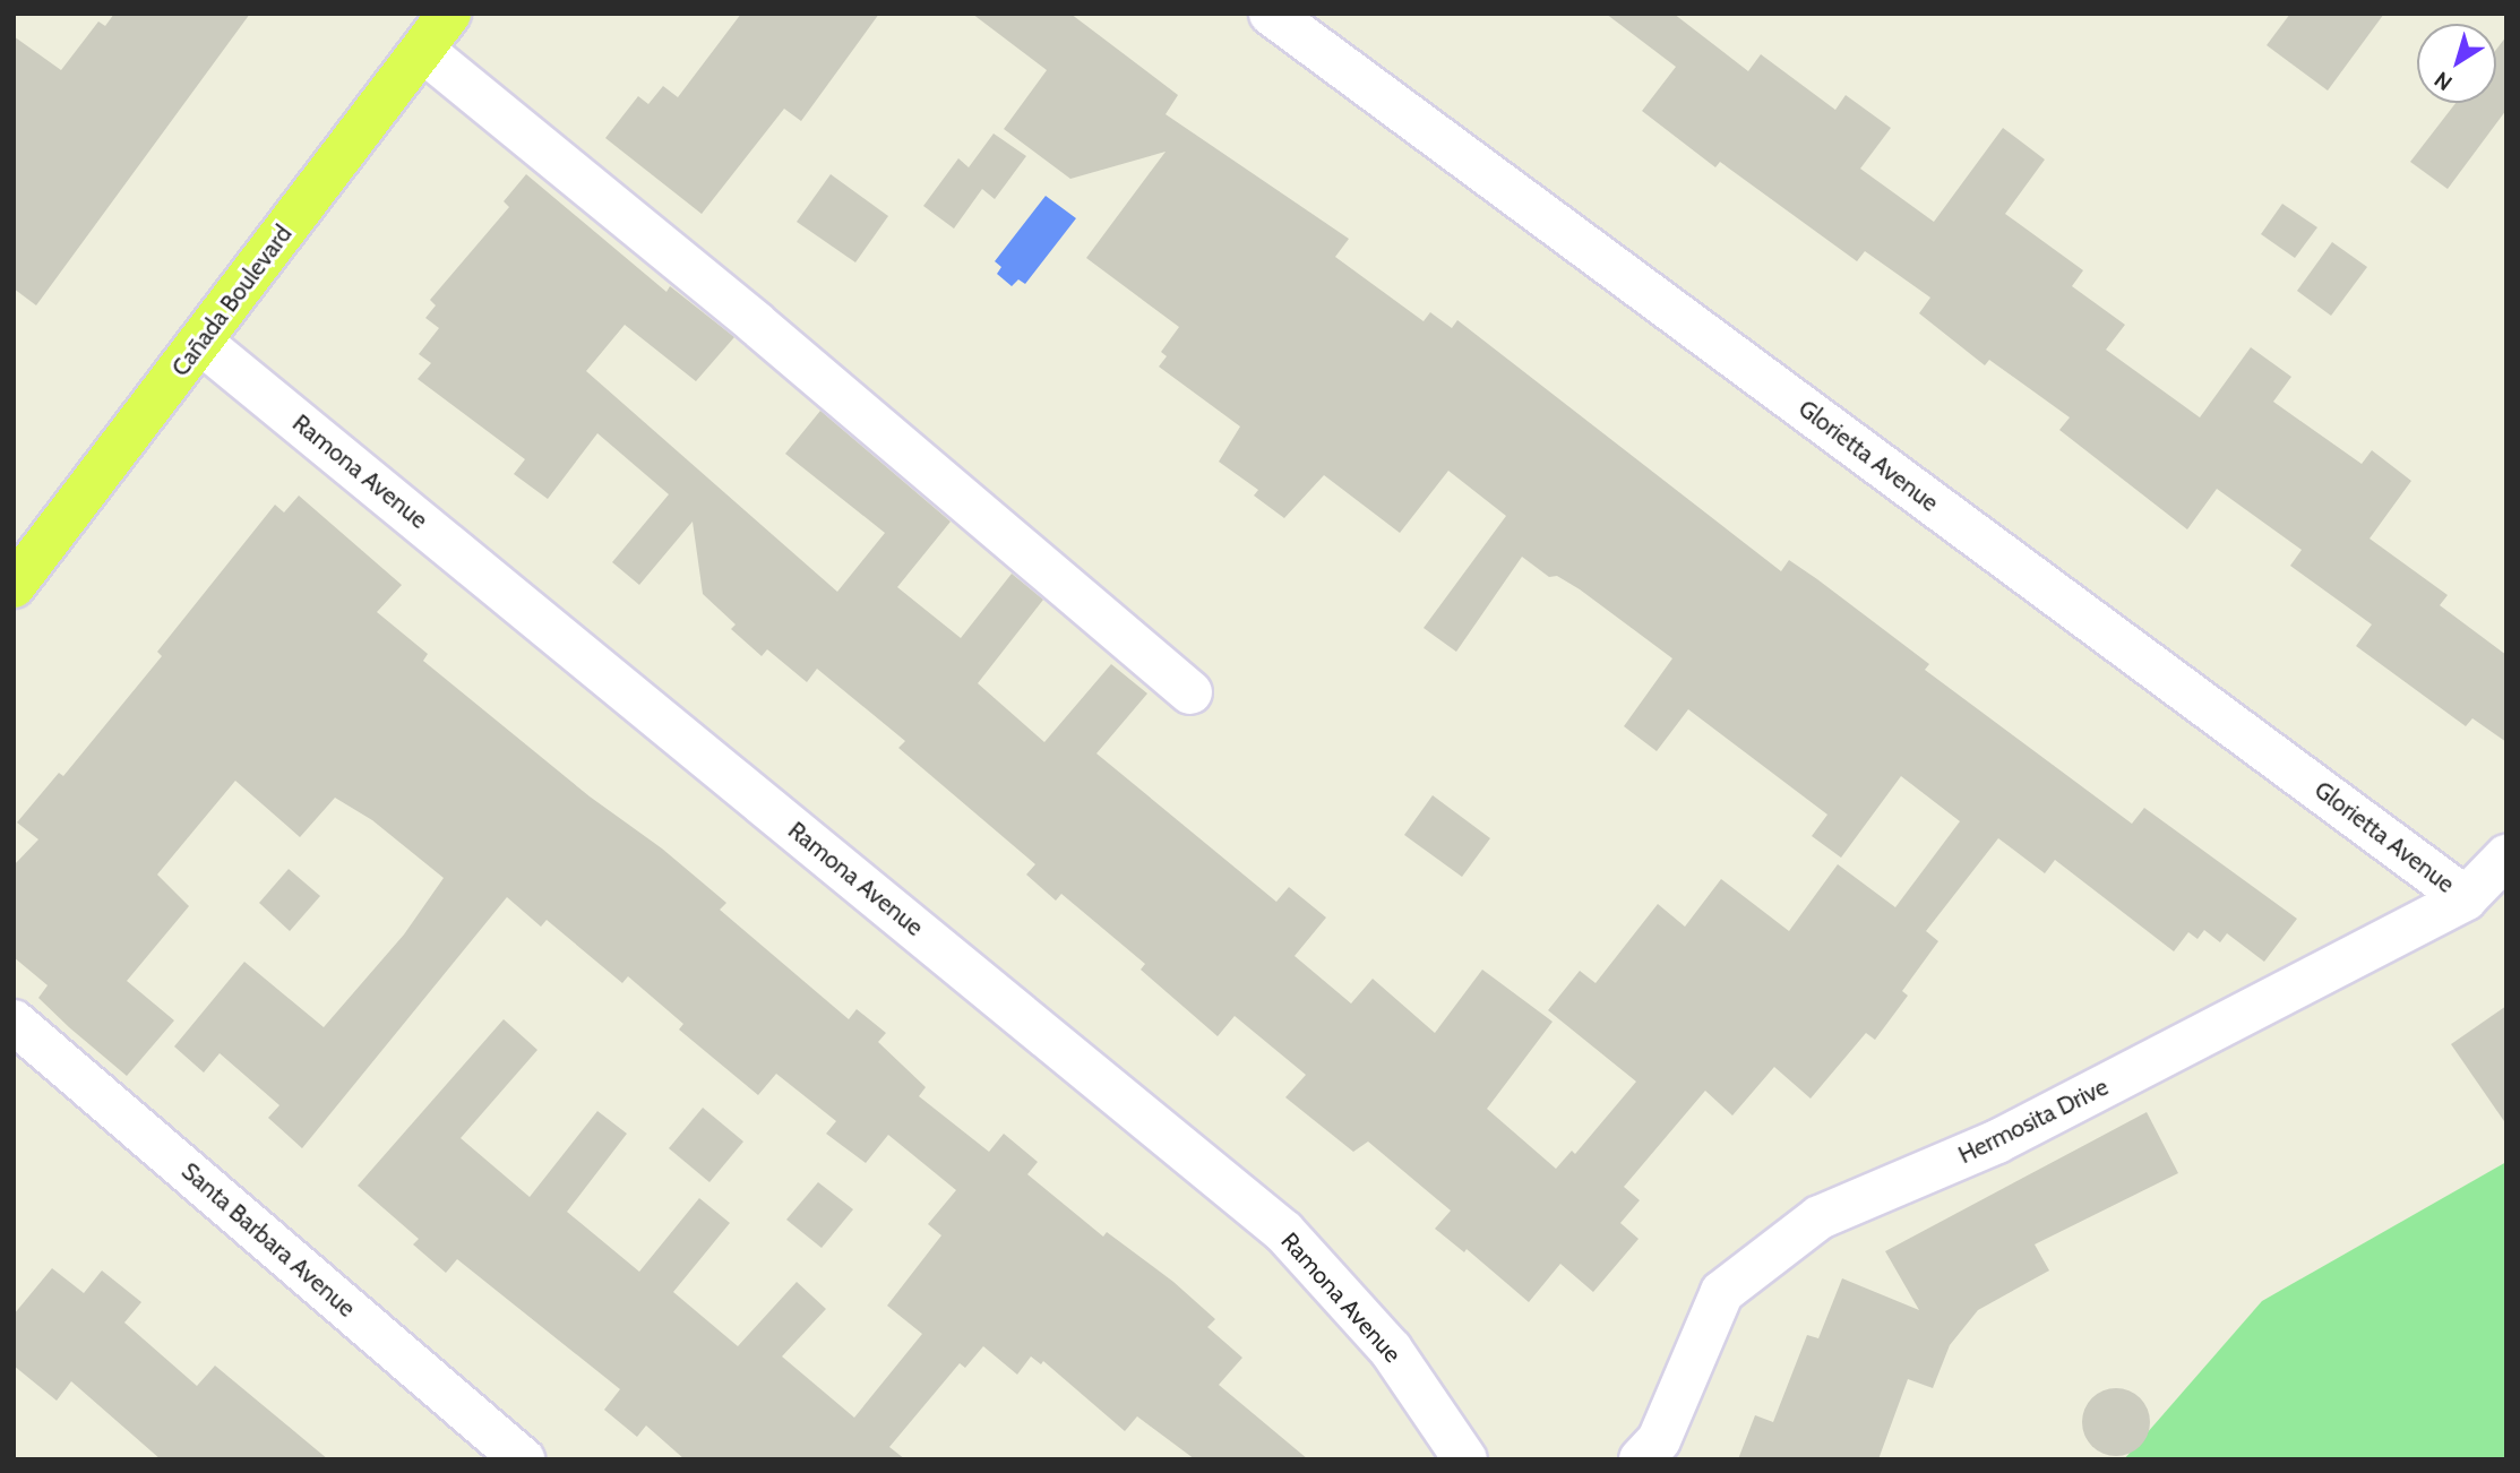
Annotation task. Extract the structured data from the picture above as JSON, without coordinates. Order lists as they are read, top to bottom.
{
  "streets": {
    "main road": ["Cañada Boulevard"],
    "street": [
      "Glorietta Avenue",
      "Ramona Avenue",
      "Hermosita Drive",
      "Santa Barbara Avenue"
    ]
  },
  "crossings": [
    ["Cañada Boulevard", "Ramona Avenue"],
    ["Glorietta Avenue", "Hermosita Drive"]
  ],
  "north": "bottom left"
}
